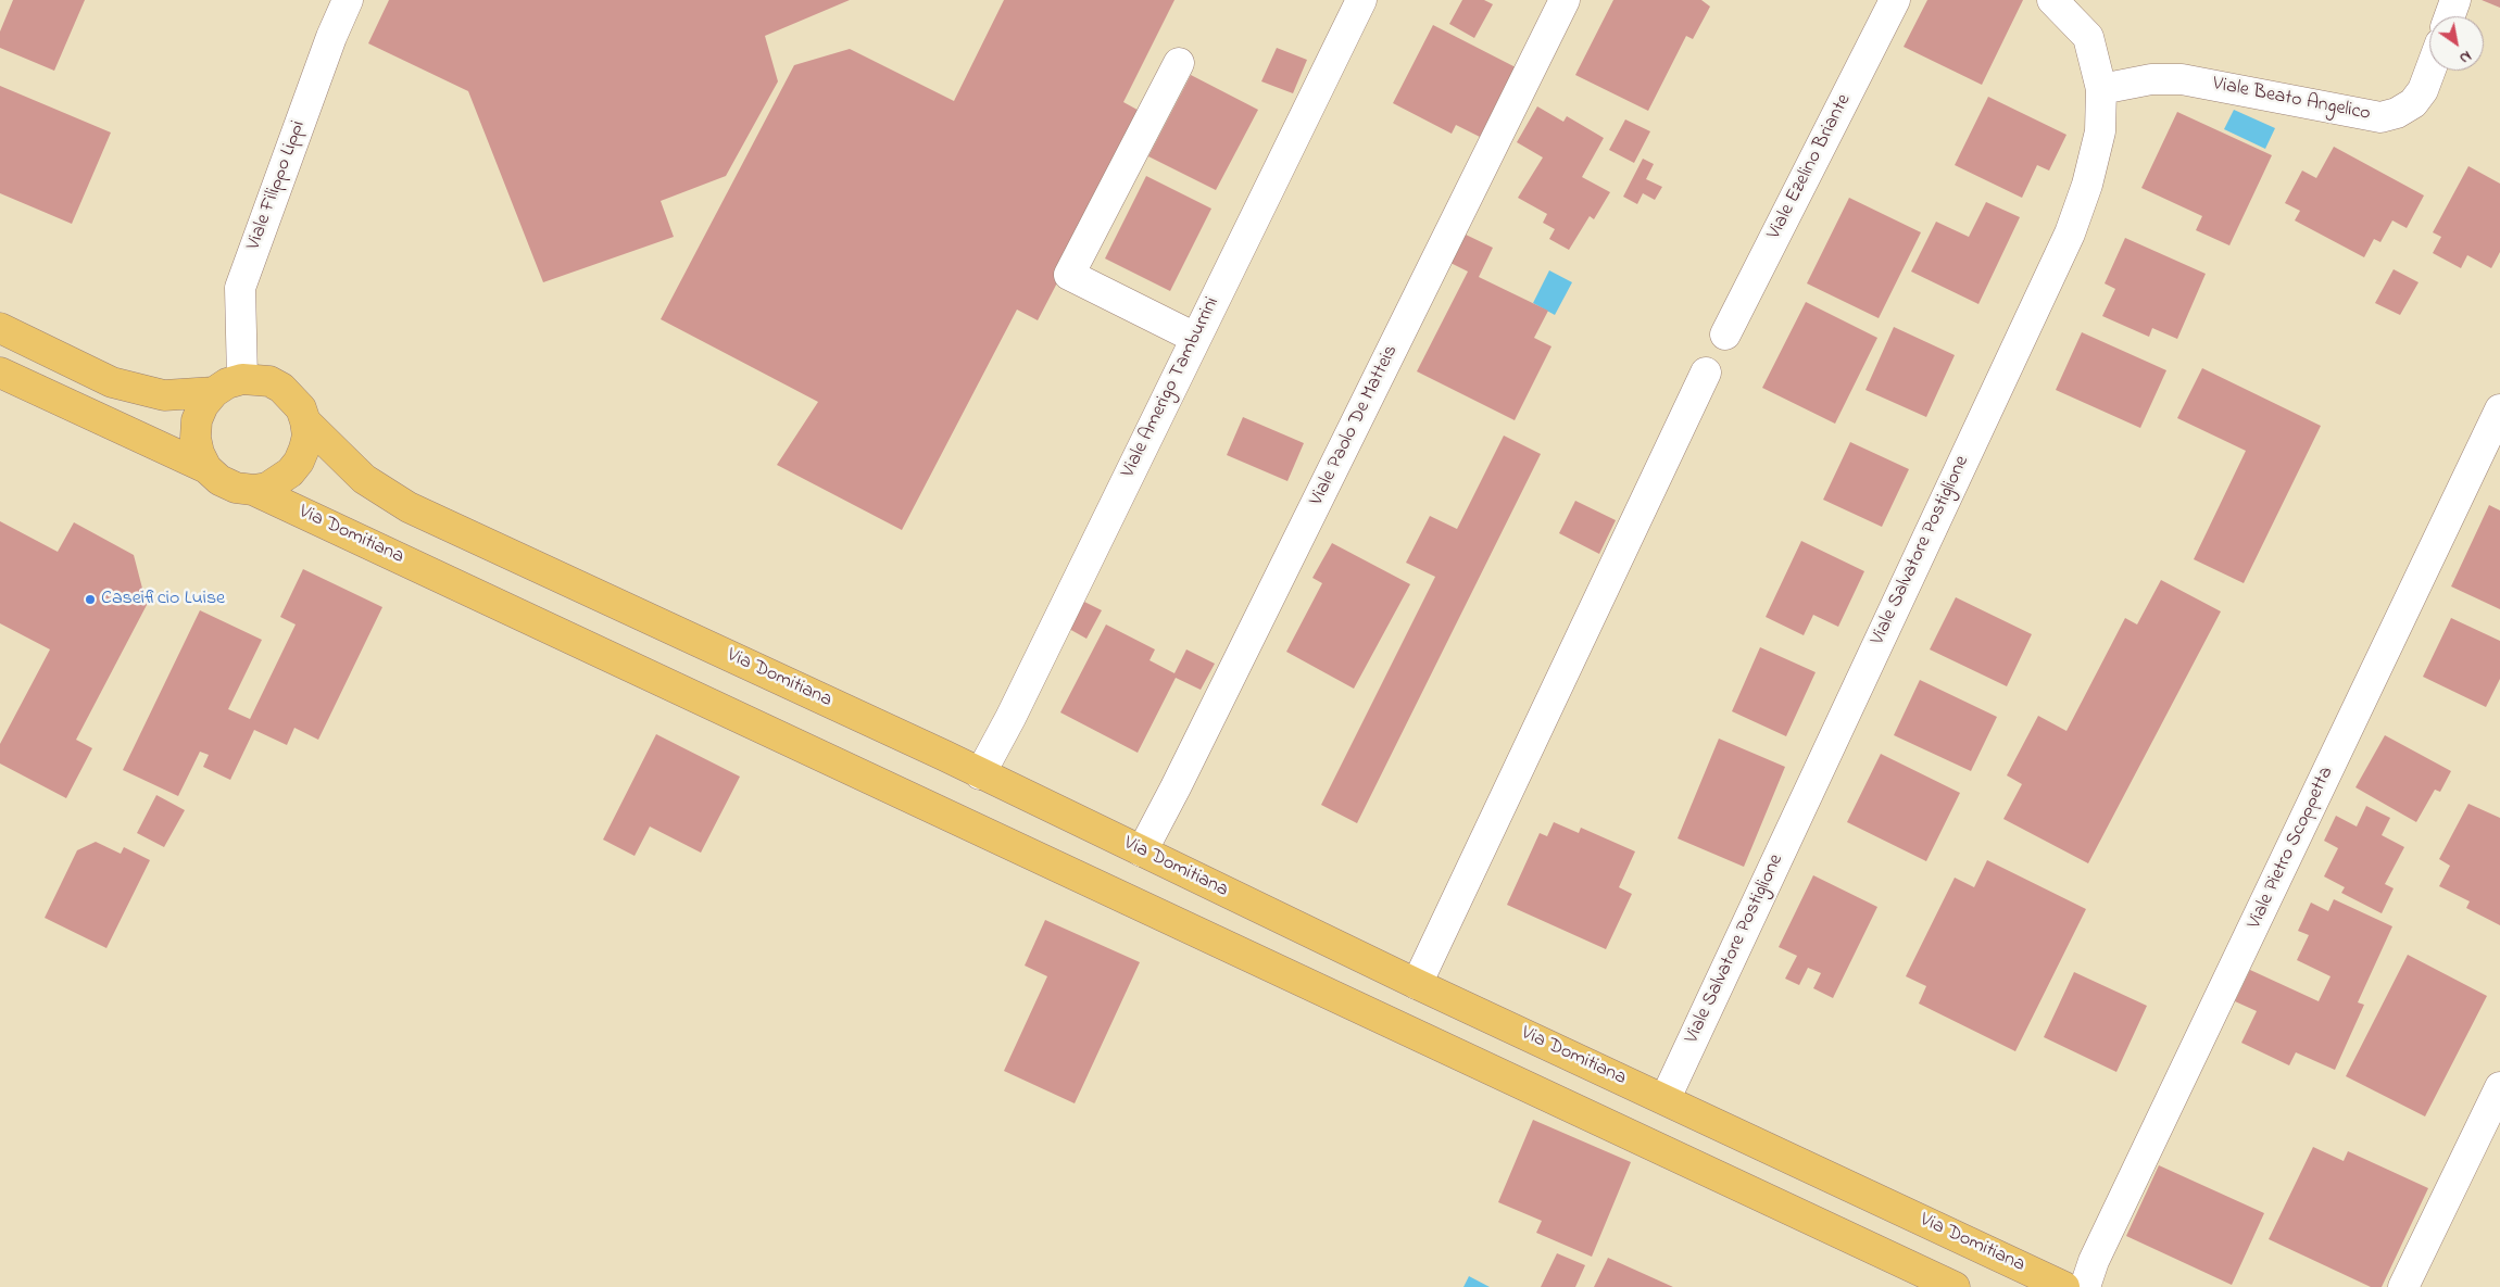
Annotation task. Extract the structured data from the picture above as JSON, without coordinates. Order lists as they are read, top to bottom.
{
  "streets": {
    "main road": ["Via Domitiana"],
    "street": [
      "Viale Beato Angelico",
      "Viale Ezelino Briante",
      "Viale Filippo Lippi",
      "Viale Amerigo Tamburrini",
      "Viale Paolo De Matteis",
      "Viale Salvatore Postiglione",
      "Viale Pietro Scoppetta"
    ]
  },
  "crossings": [
    ["Viale Beato Angelico", "Viale Salvatore Postiglione"],
    ["Viale Filippo Lippi", "Via Domitiana"],
    ["Viale Amerigo Tamburrini", "Via Domitiana"],
    ["Viale Paolo De Matteis", "Via Domitiana"],
    ["Via Domitiana", "Viale Salvatore Postiglione"]
  ],
  "places": ["Caseificio Luise"],
  "north": "bottom right"
}
